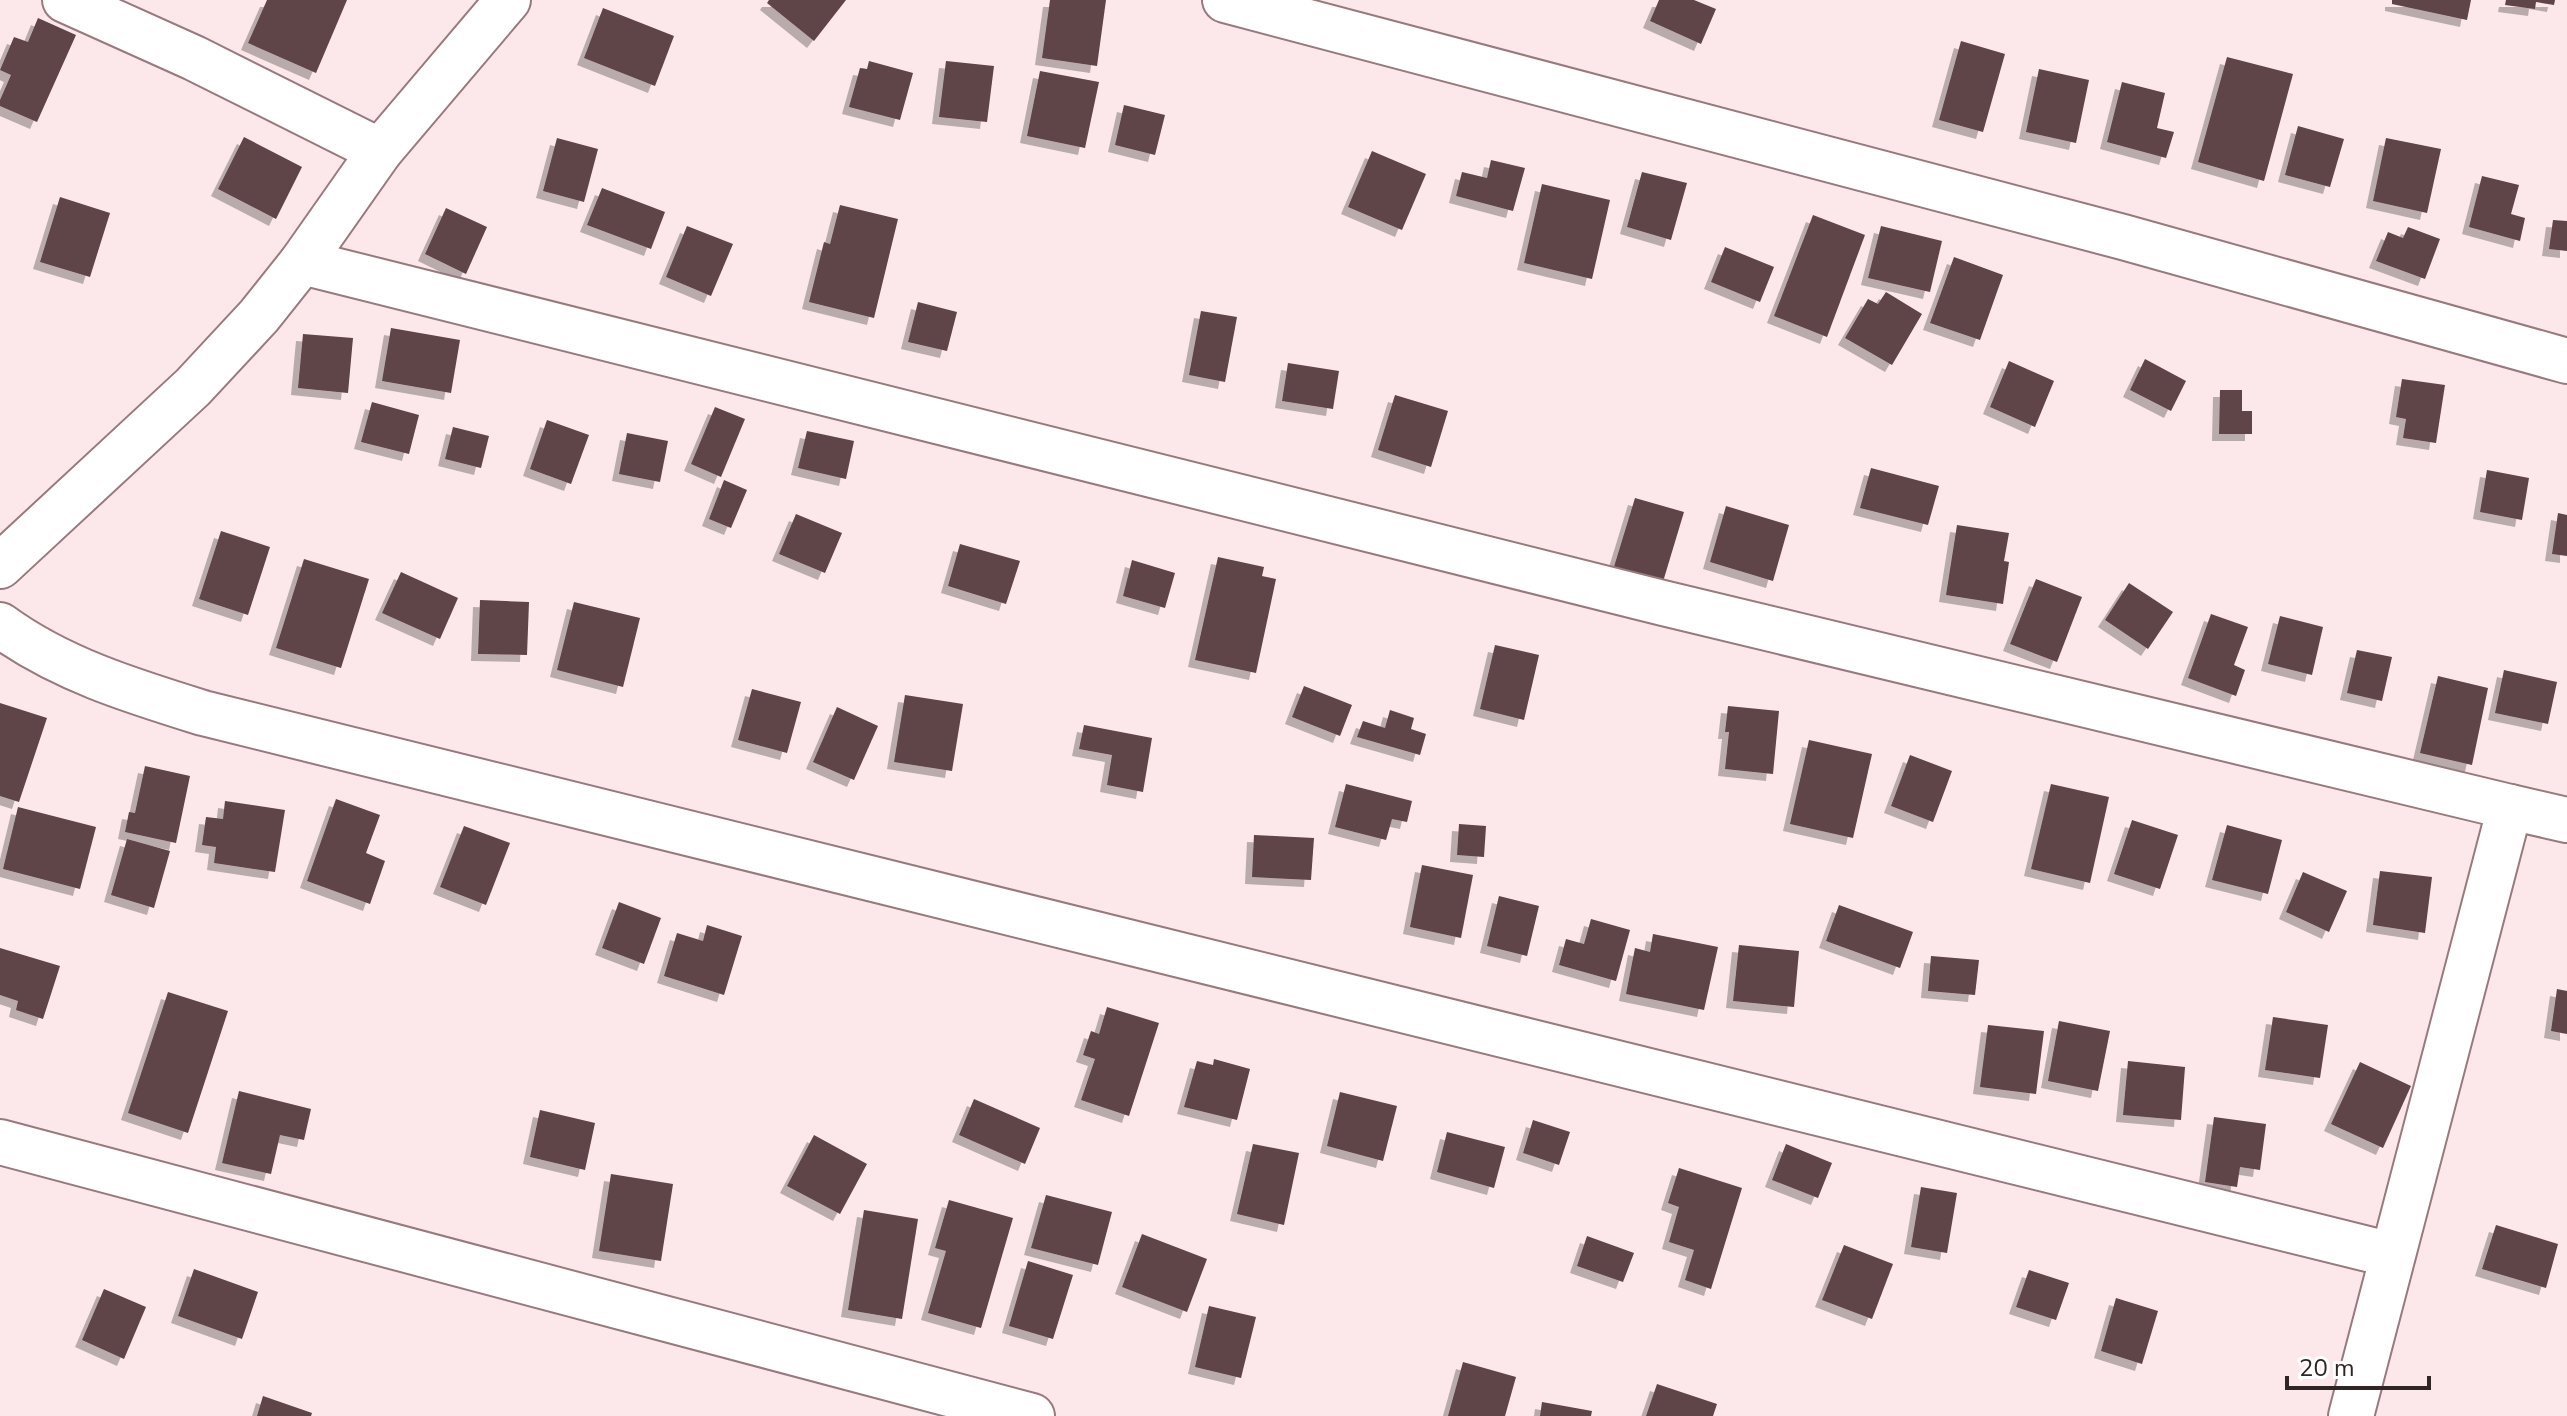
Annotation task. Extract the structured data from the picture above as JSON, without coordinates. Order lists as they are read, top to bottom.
{
  "scale_bar": "20 m"
}
